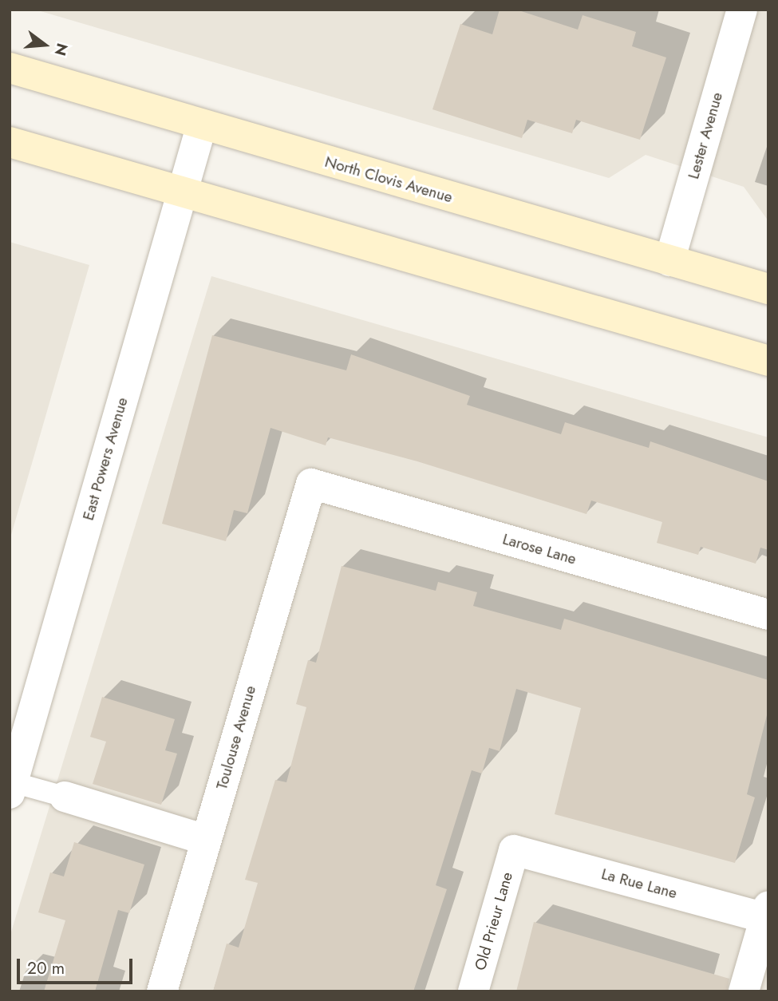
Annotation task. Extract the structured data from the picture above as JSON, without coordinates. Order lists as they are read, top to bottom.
{
  "streets": {
    "main road": ["North Clovis Avenue"],
    "street": [
      "Lester Avenue",
      "East Powers Avenue",
      "Larose Lane",
      "Toulouse Avenue",
      "La Rue Lane",
      "Old Prieur Lane"
    ]
  },
  "crossings": [
    ["Lester Avenue", "North Clovis Avenue"],
    ["North Clovis Avenue", "East Powers Avenue"],
    ["Larose Lane", "Toulouse Avenue"],
    ["La Rue Lane", "Old Prieur Lane"]
  ],
  "scale_bar": "20 m",
  "north": "right"
}
